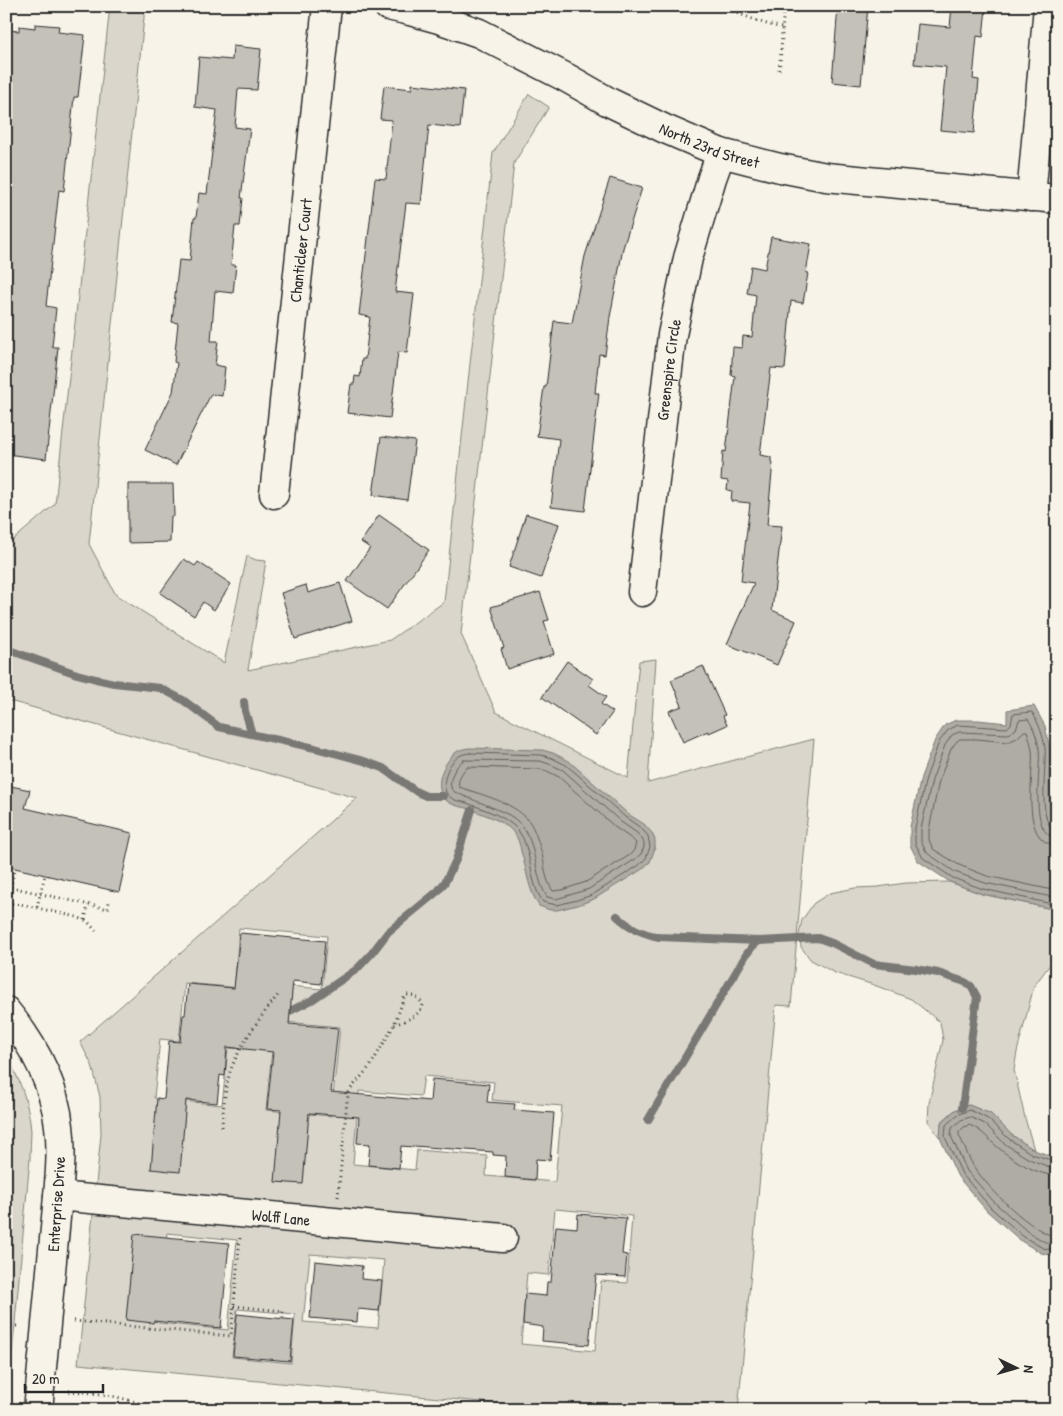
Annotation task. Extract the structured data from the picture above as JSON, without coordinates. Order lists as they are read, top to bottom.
{
  "streets": {
    "street": [
      "North 23rd Street",
      "Chanticleer Court",
      "Greenspire Circle",
      "Enterprise Drive",
      "Wolff Lane"
    ]
  },
  "crossings": [
    ["North 23rd Street", "Greenspire Circle"],
    ["Enterprise Drive", "Wolff Lane"]
  ],
  "scale_bar": "20 m",
  "north": "right"
}
